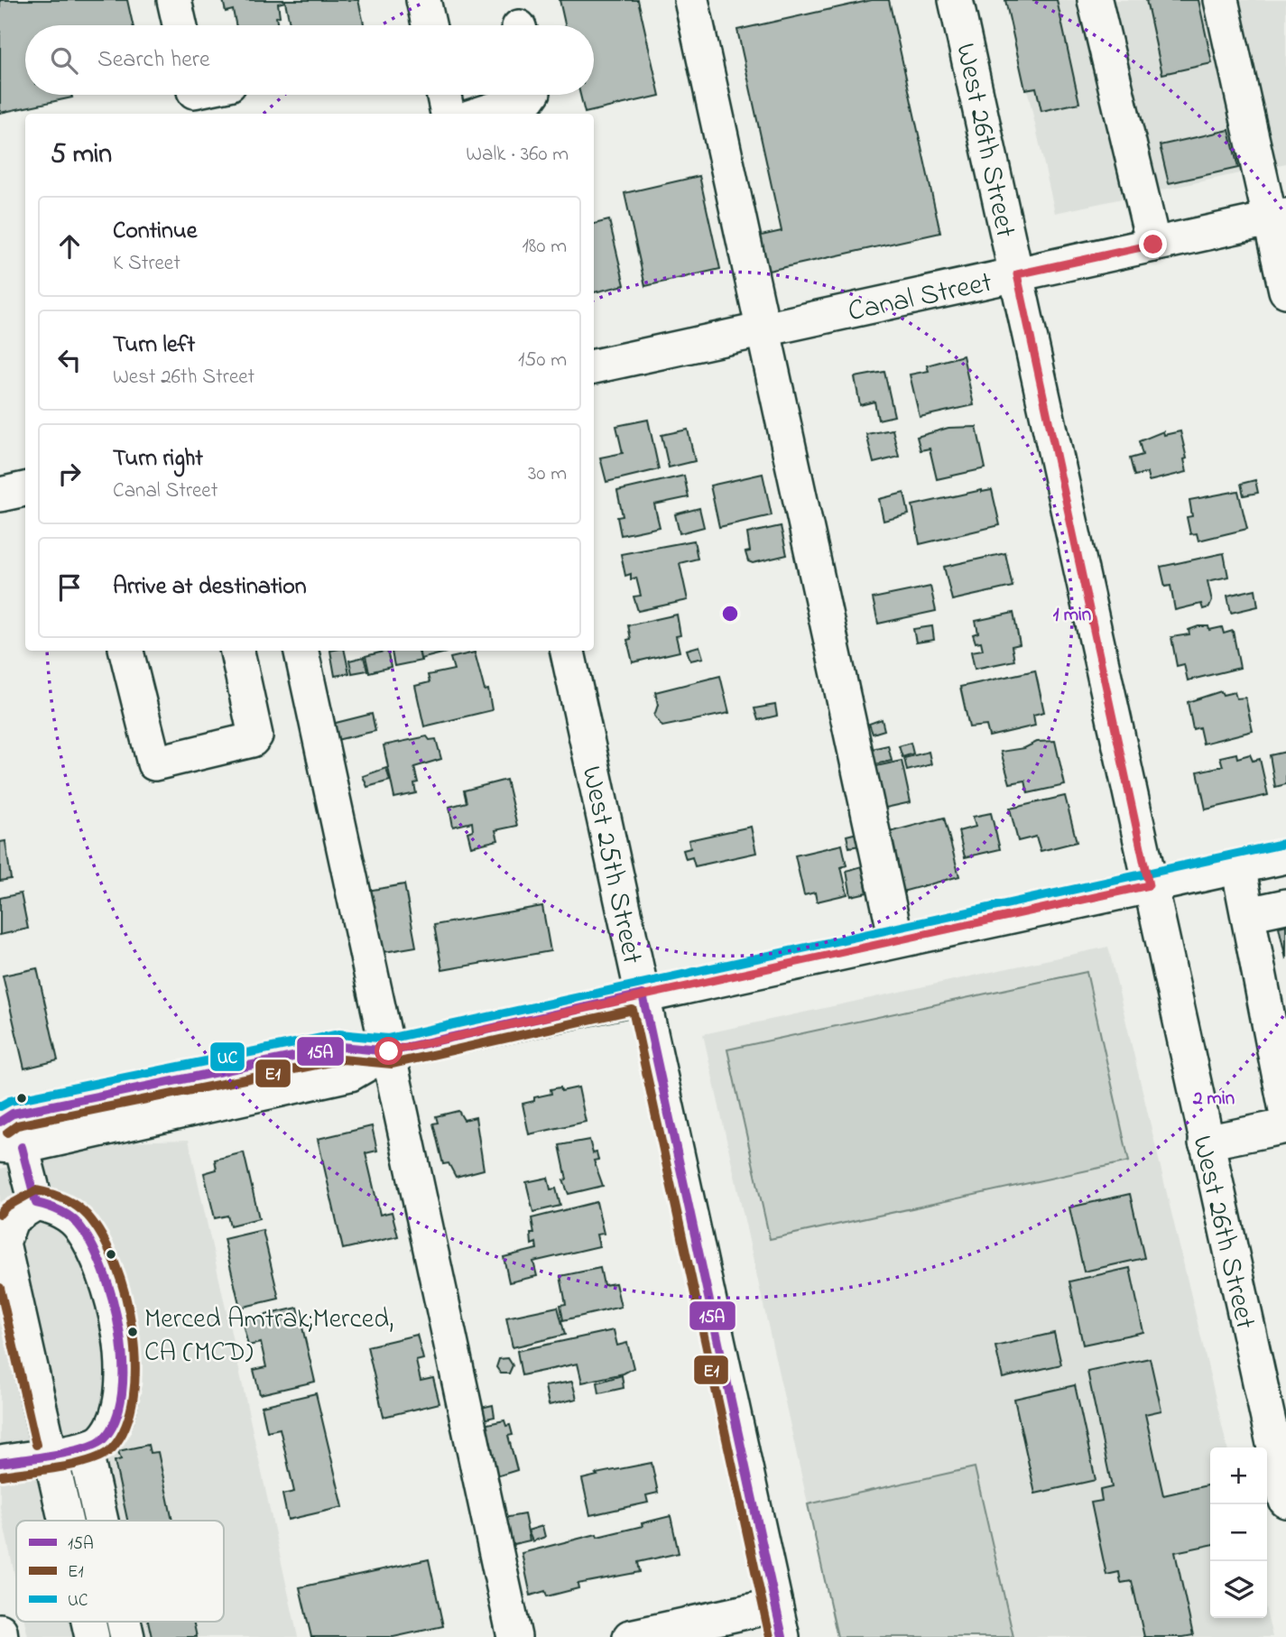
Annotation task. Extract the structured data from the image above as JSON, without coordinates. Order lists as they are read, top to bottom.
{
  "streets": {
    "street": ["West 26th Street", "Canal Street", "West 25th Street"]
  },
  "crossings": [
    ["West 26th Street", "Canal Street"]
  ],
  "places": ["Merced Amtrak;Merced, CA (MCD)"],
  "lines": ["transit line UC", "transit line 15A", "transit line E1"],
  "legend": ["15A", "E1", "UC"],
  "page": {
    "search": "Search here",
    "heading": ["5 min", "Walk · 360 m"],
    "list": [
      ["Continue", "K Street", "180 m"],
      ["Turn left", "West 26th Street", "150 m"],
      ["Turn right", "Canal Street", "30 m"],
      "Arrive at destination"
    ],
    "map_buttons": ["+", "−"]
  },
  "rings": ["1 min", "2 min"]
}
